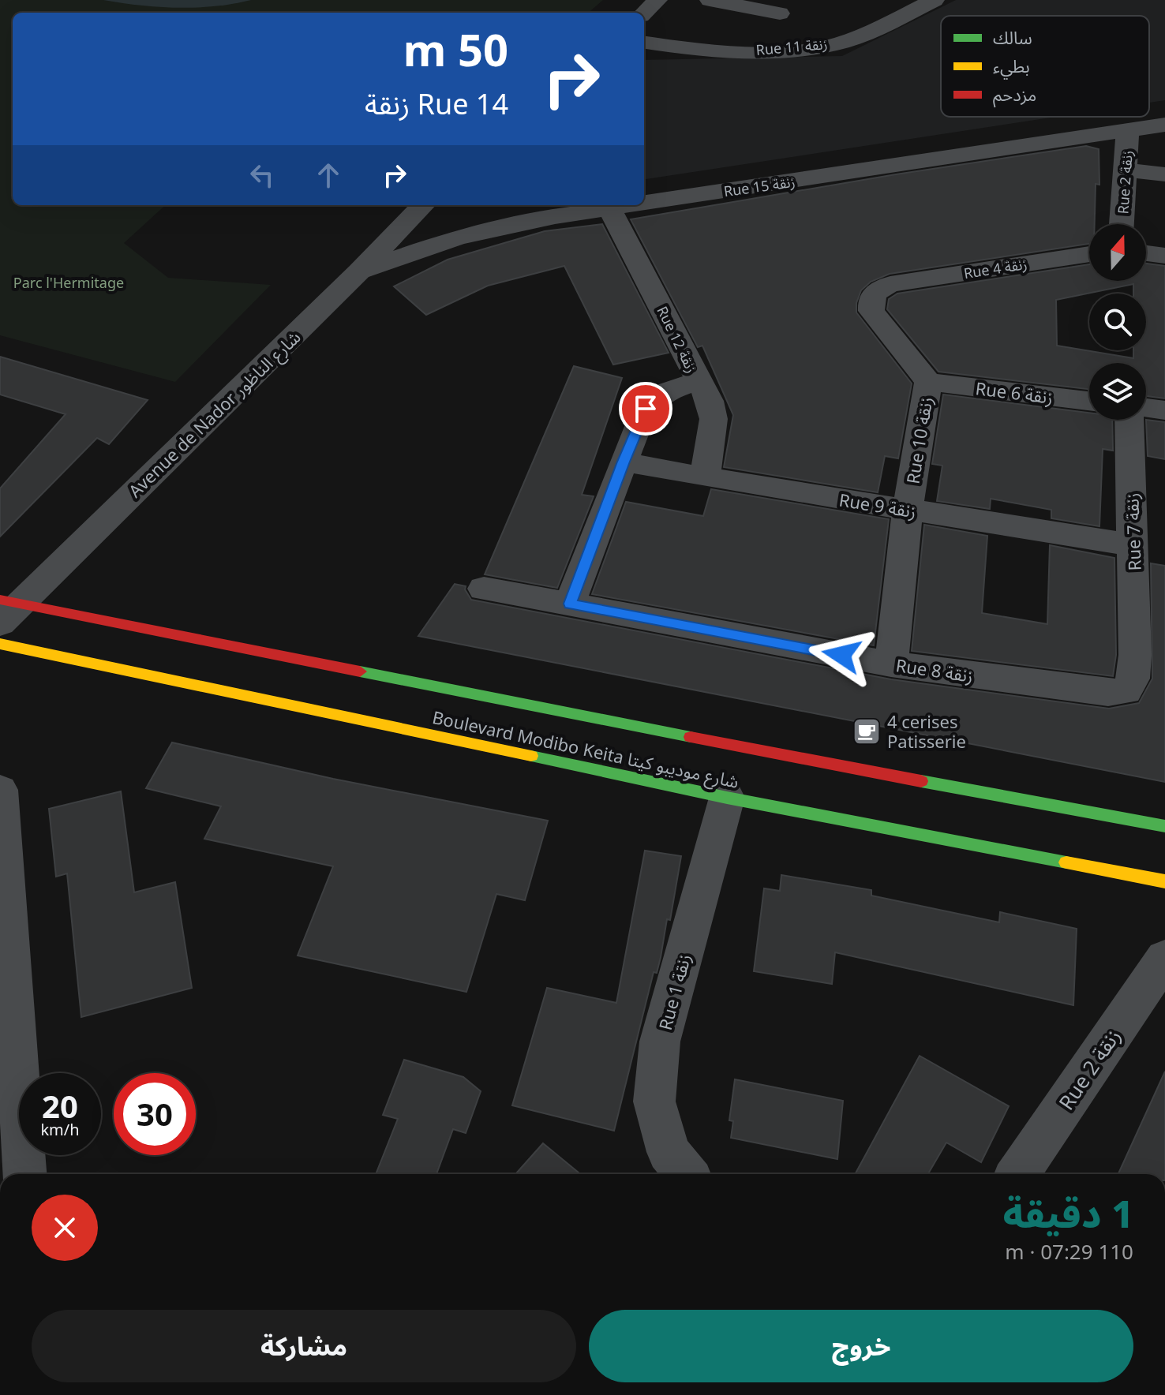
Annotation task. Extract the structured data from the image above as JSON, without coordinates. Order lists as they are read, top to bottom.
{
  "streets": {
    "main road": ["Boulevard Modibo Keita شارع موديبو كيتا"],
    "street": [
      "Rue 11 زنقة",
      "Rue 2 زنقة",
      "Rue 15 زنقة",
      "Rue 4 زنقة",
      "Rue 12 زنقة",
      "Rue 6 زنقة",
      "Avenue de Nador شارع الناظور",
      "Rue 10 زنقة",
      "Rue 9 زنقة",
      "Rue 7 زنقة",
      "Rue 8 زنقة",
      "Rue 1 زنقة"
    ]
  },
  "crossings": [
    ["Rue 2 زنقة", "Rue 15 زنقة"],
    ["Rue 15 زنقة", "Rue 12 زنقة"],
    ["Rue 15 زنقة", "Avenue de Nador شارع الناظور"],
    ["Rue 4 زنقة", "Rue 10 زنقة"],
    ["Rue 12 زنقة", "Rue 9 زنقة"],
    ["Rue 6 زنقة", "Rue 10 زنقة"],
    ["Avenue de Nador شارع الناظور", "Boulevard Modibo Keita شارع موديبو كيتا"],
    ["Rue 10 زنقة", "Rue 9 زنقة"],
    ["Rue 10 زنقة", "Rue 8 زنقة"],
    ["Rue 9 زنقة", "Rue 7 زنقة"],
    ["Rue 7 زنقة", "Rue 8 زنقة"],
    ["Boulevard Modibo Keita شارع موديبو كيتا", "Rue 1 زنقة"]
  ],
  "parks": ["Parc l'Hermitage"],
  "places": {
    "cafe": ["4 cerises Patisserie"]
  },
  "legend": ["سالك", "بطيء", "مزدحم"],
  "north": "top",
  "page": {
    "turn": ["50 m", "Rue 14 زنقة"],
    "speed": "20 km/h",
    "limit": "30",
    "heading": ["1 دقيقة", "110 m · 07:29"],
    "buttons": ["خروج", "مشاركة"]
  }
}
